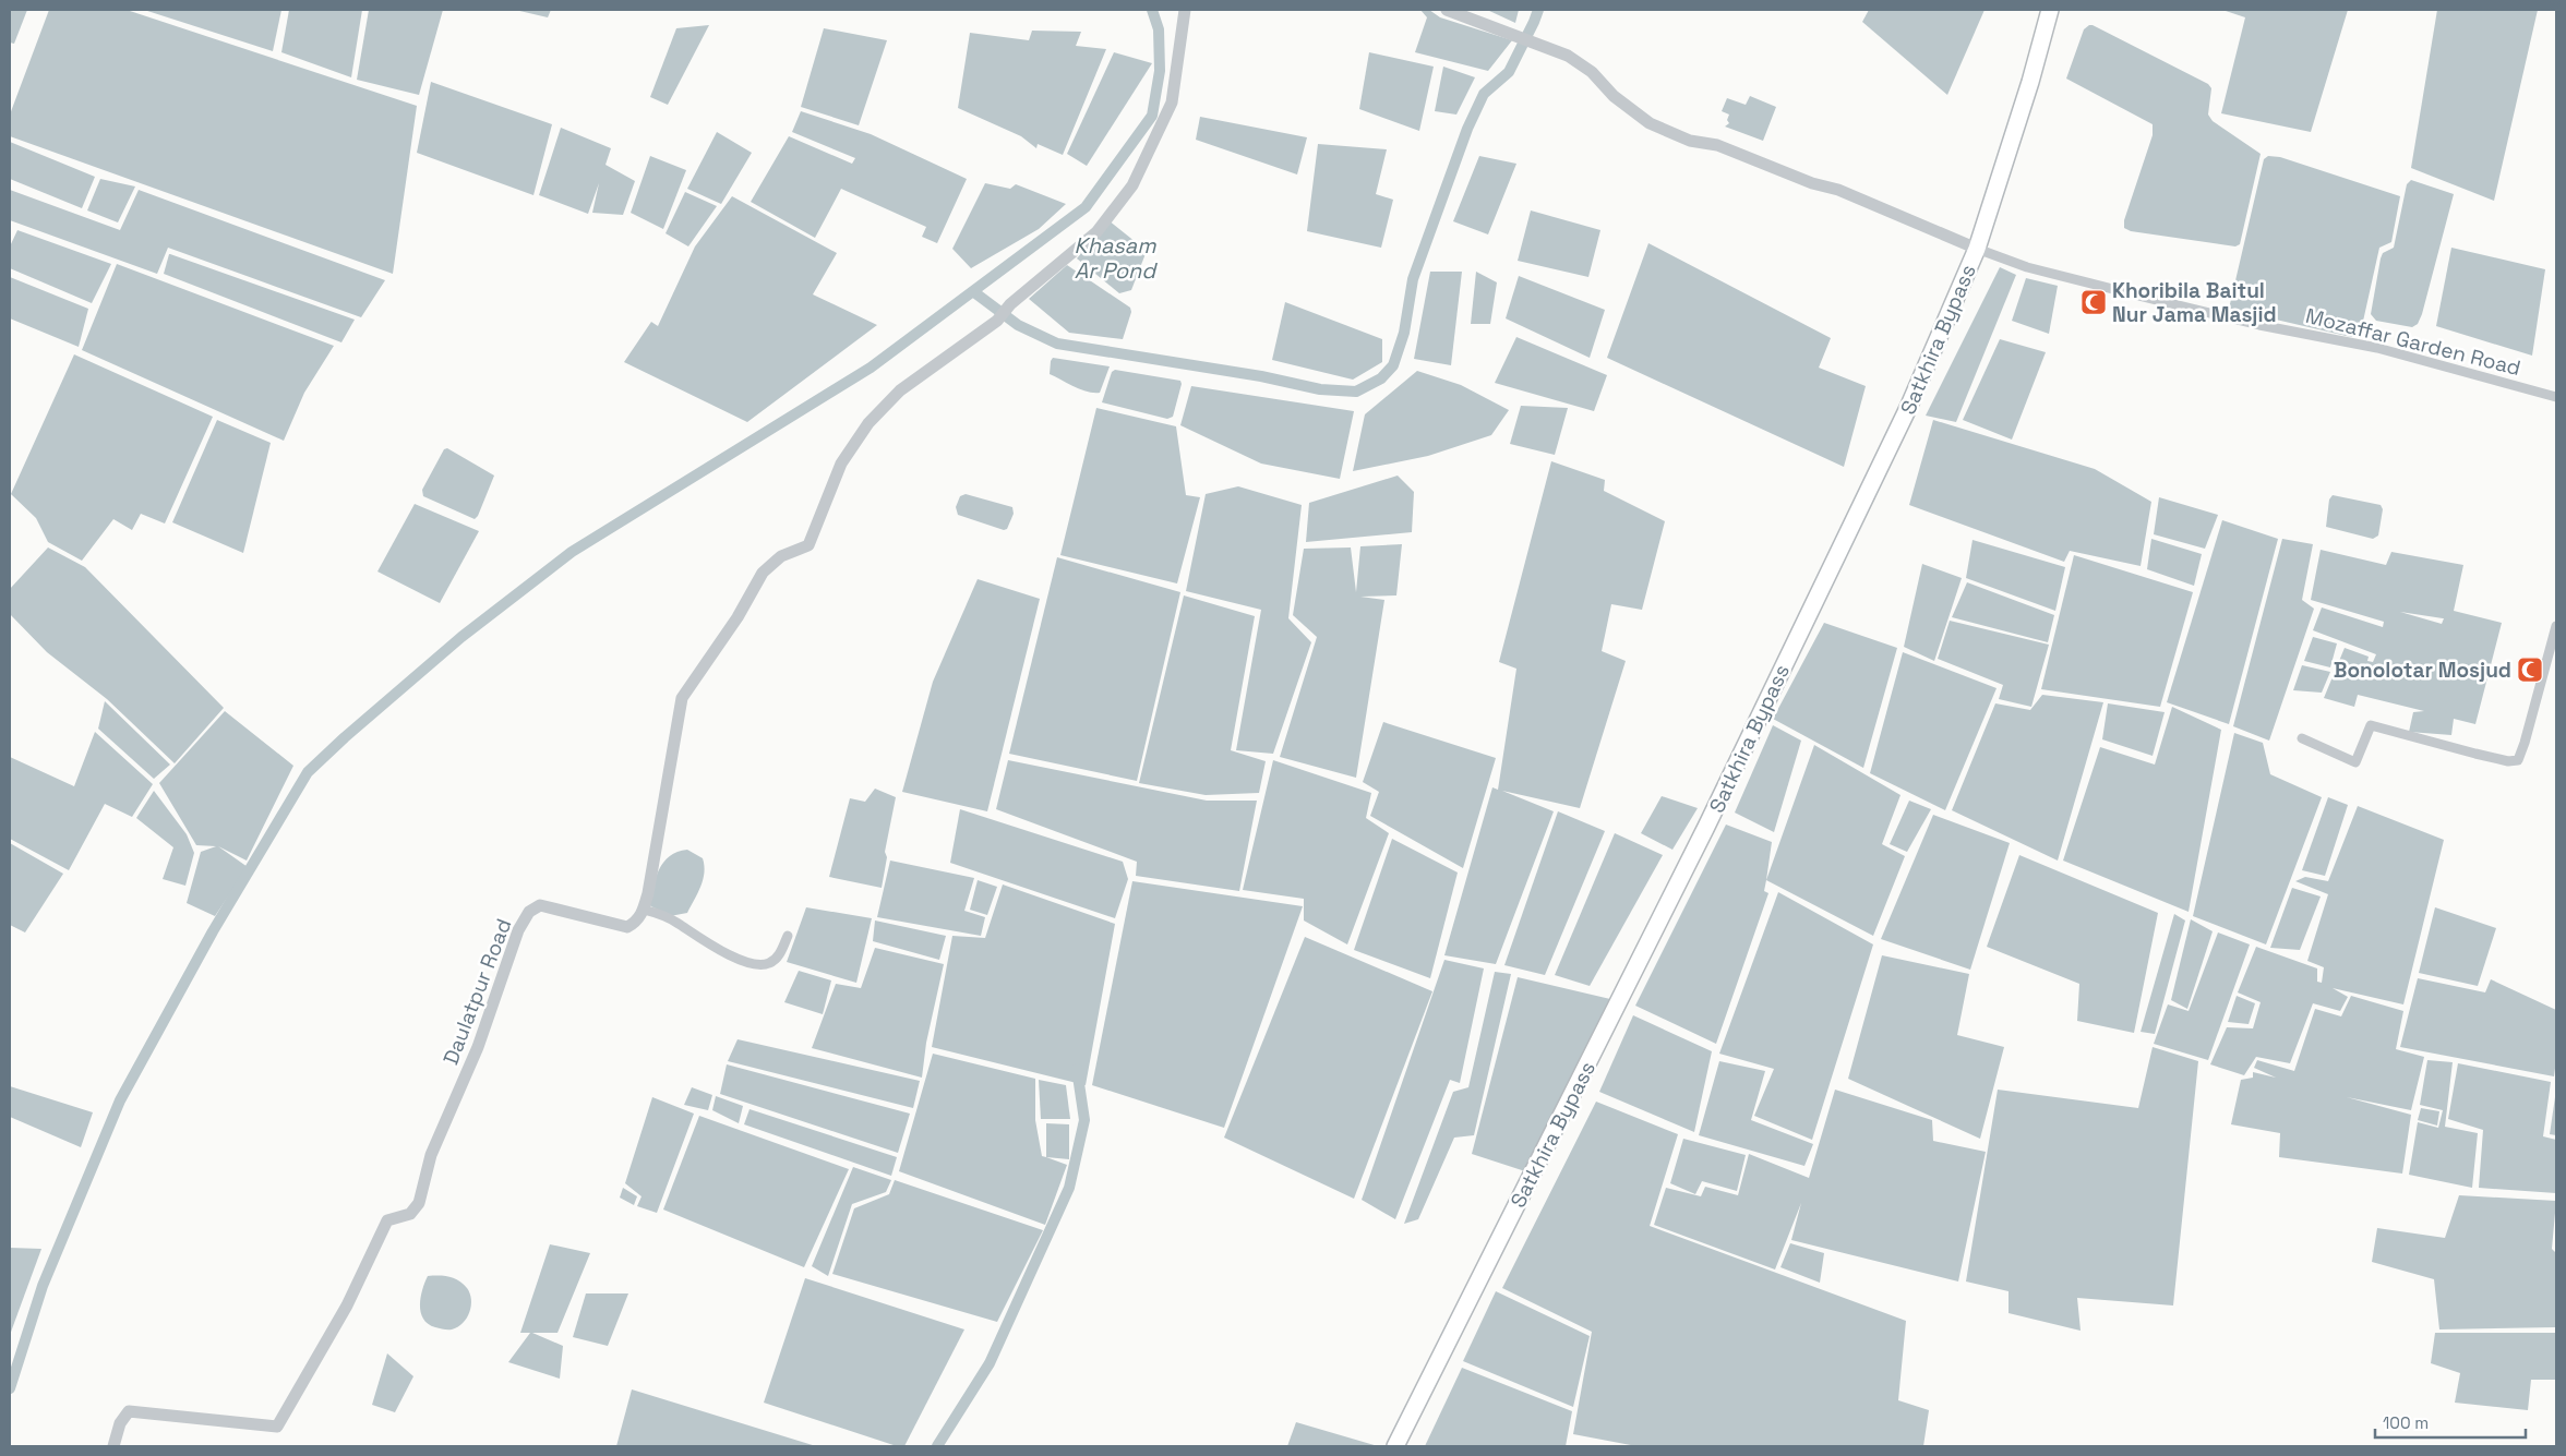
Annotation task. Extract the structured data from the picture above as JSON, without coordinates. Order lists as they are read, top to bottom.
{
  "streets": {
    "highway": ["Satkhira Bypass"],
    "street": ["Mozaffar Garden Road", "Daulatpur Road"]
  },
  "crossings": [
    ["Satkhira Bypass", "Mozaffar Garden Road"]
  ],
  "water": ["Khasam Ar Pond"],
  "places": {
    "mosque": ["Khoribila Baitul Nur Jama Masjid", "Bonolotar Mosjud"]
  },
  "scale_bar": "100 m"
}
